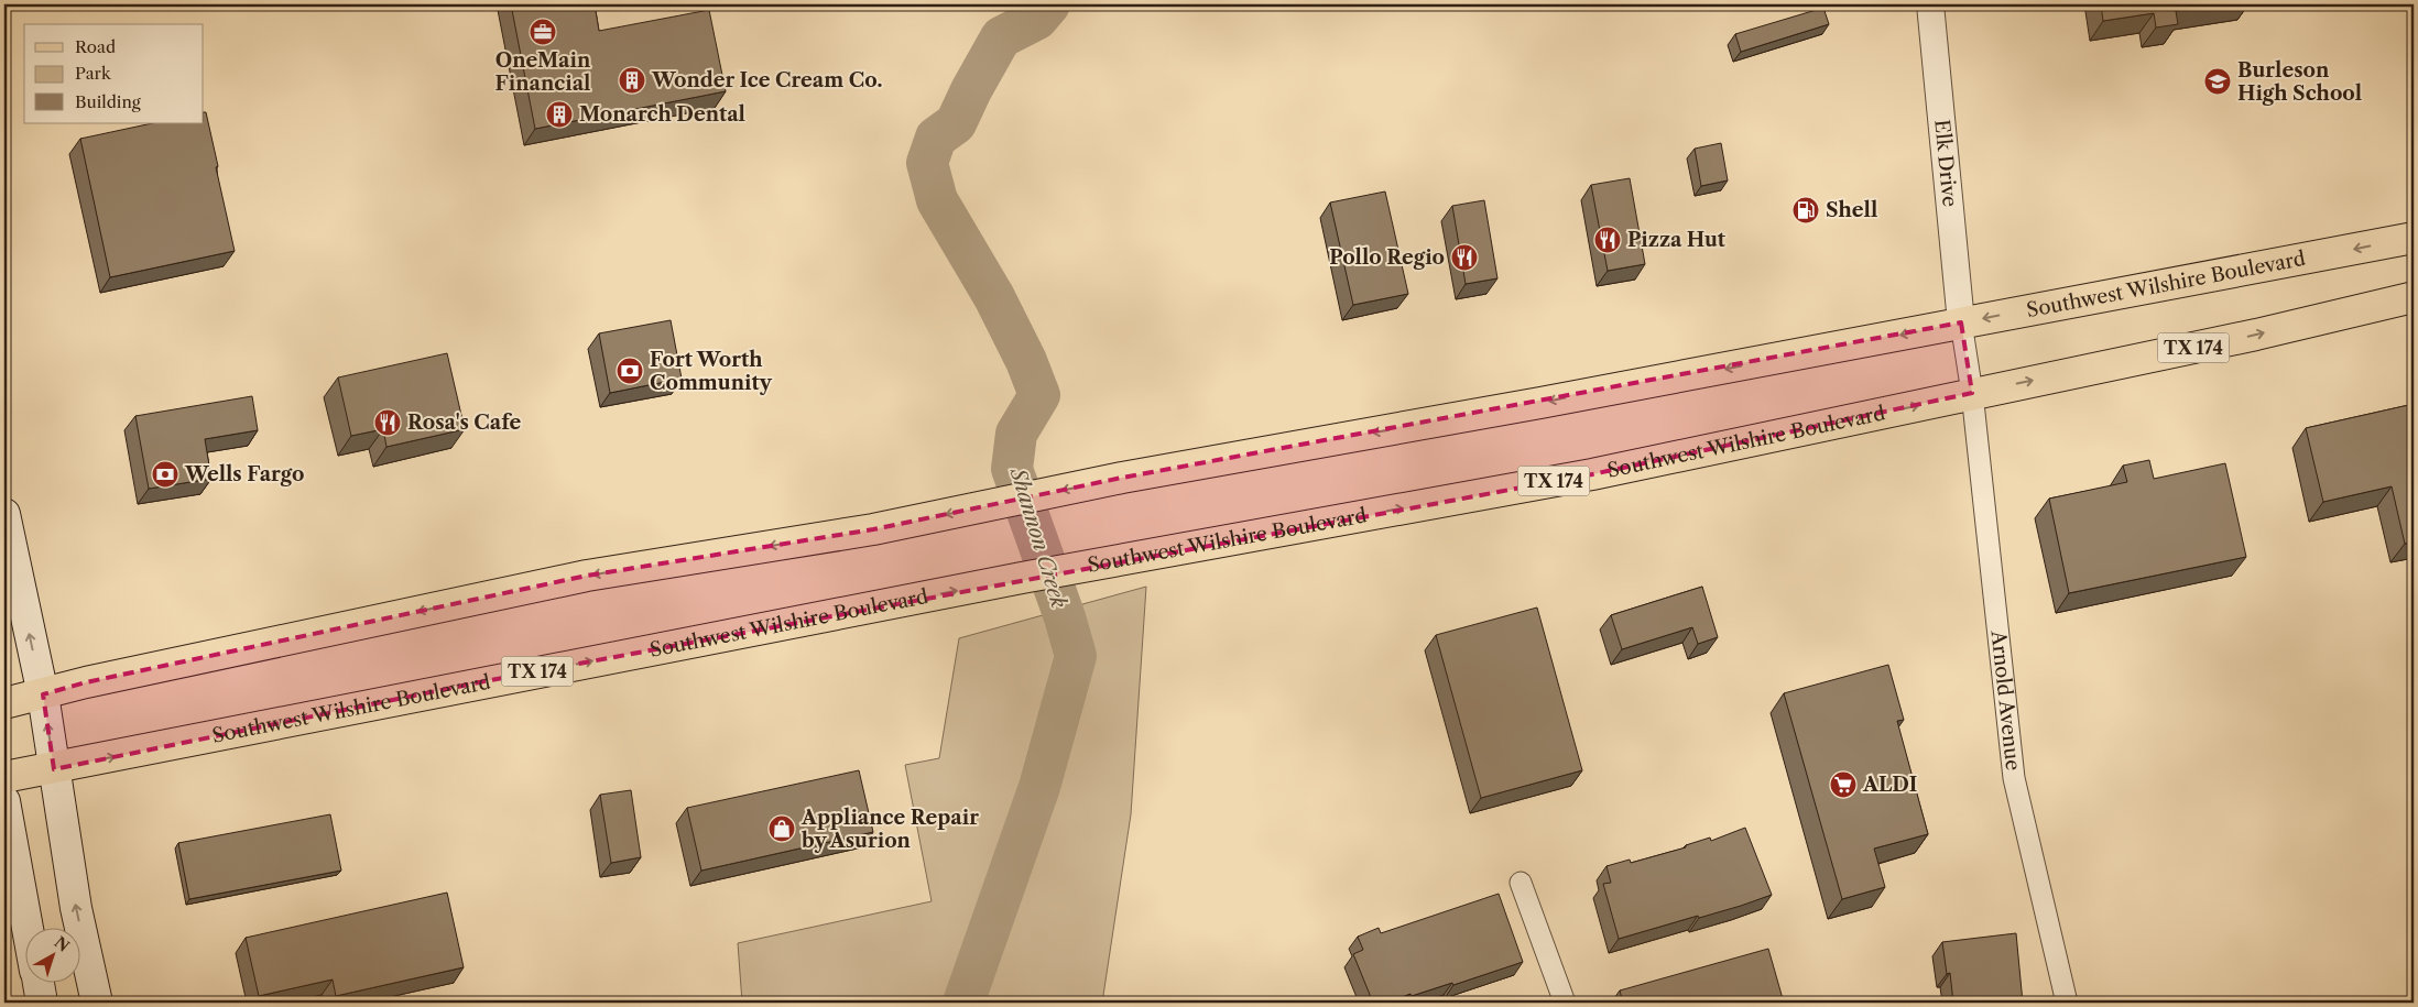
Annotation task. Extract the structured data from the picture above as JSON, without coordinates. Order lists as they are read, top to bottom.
{
  "streets": {
    "main road": ["Southwest Wilshire Boulevard", "TX 174"],
    "street": ["Elk Drive", "Arnold Avenue"]
  },
  "crossings": [
    ["Elk Drive", "Southwest Wilshire Boulevard"],
    ["Elk Drive", "Arnold Avenue"],
    ["Southwest Wilshire Boulevard", "Arnold Avenue"]
  ],
  "water": ["Shannon Creek"],
  "places": {
    "office": ["OneMain Financial"],
    "building": ["Wonder Ice Cream Co.", "Monarch Dental"],
    "school or university": ["Burleson High School"],
    "fuel station": ["Shell"],
    "restaurant": ["Pizza Hut", "Pollo Regio", "Rosa's Cafe"],
    "bank": ["Fort Worth Community", "Wells Fargo"],
    "supermarket": ["ALDI"],
    "shop": ["Appliance Repair by Asurion"]
  },
  "legend": ["Road", "Park", "Building"],
  "north": "top right"
}
